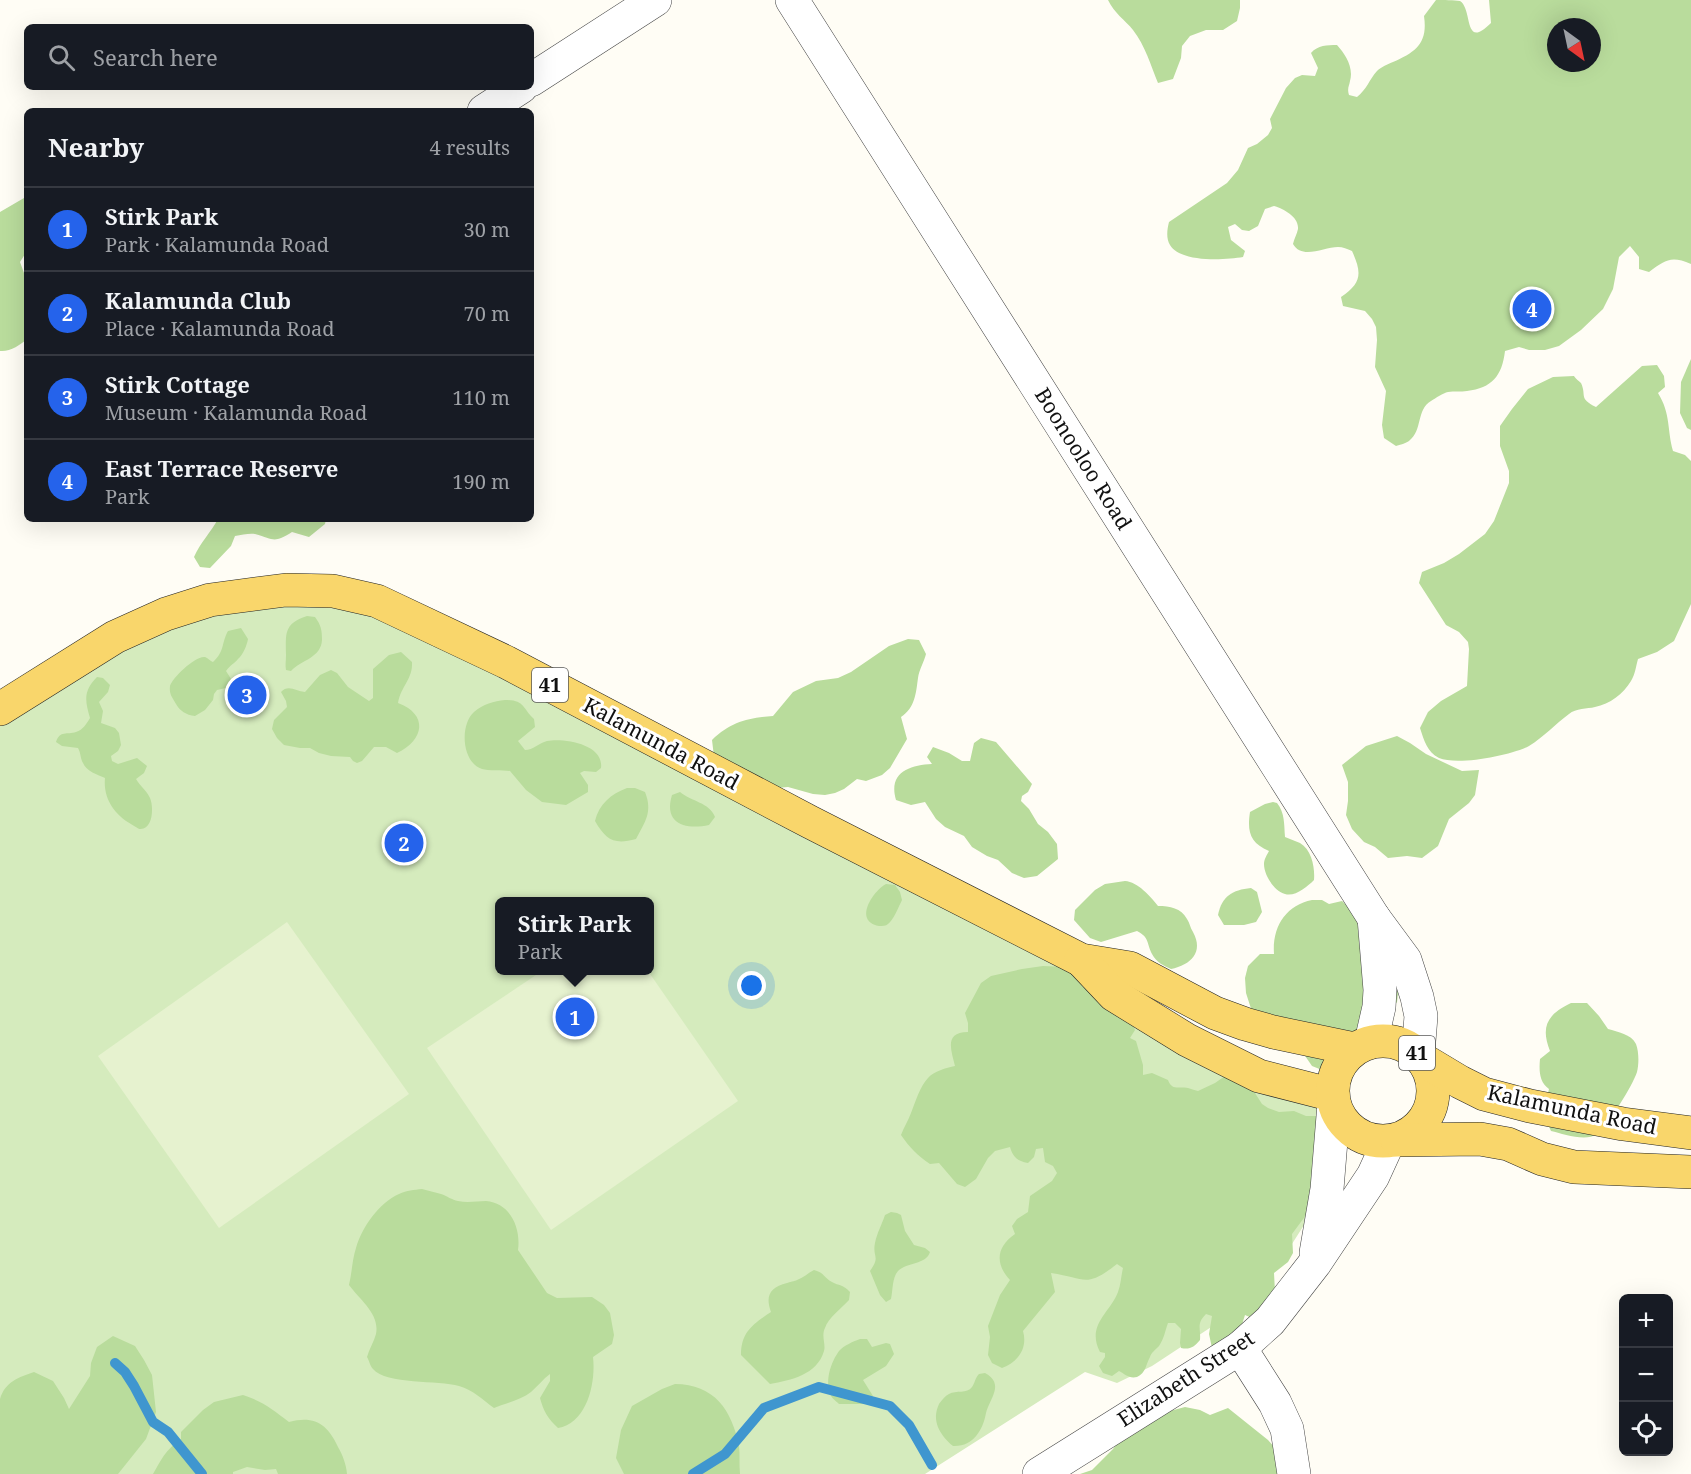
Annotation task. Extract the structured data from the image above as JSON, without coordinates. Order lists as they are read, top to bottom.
{
  "streets": {
    "main road": ["41", "Kalamunda Road"],
    "street": ["Boonooloo Road", "Elizabeth Street"]
  },
  "crossings": [
    ["Boonooloo Road", "41"],
    ["Boonooloo Road", "Kalamunda Road"],
    ["Boonooloo Road", "Elizabeth Street"],
    ["41", "Kalamunda Road"],
    ["41", "Elizabeth Street"],
    ["Kalamunda Road", "Elizabeth Street"]
  ],
  "north": "bottom right",
  "page": {
    "search": "Search here",
    "heading": ["Nearby", "4 results"],
    "list": [
      {
        "mark": "1",
        "name": "Stirk Park",
        "note": "Park · Kalamunda Road",
        "value": "30 m"
      },
      {
        "mark": "2",
        "name": "Kalamunda Club",
        "note": "Place · Kalamunda Road",
        "value": "70 m"
      },
      {
        "mark": "3",
        "name": "Stirk Cottage",
        "note": "Museum · Kalamunda Road",
        "value": "110 m"
      },
      {
        "mark": "4",
        "name": "East Terrace Reserve",
        "note": "Park",
        "value": "190 m"
      }
    ],
    "pins": [
      "4",
      "3",
      "2",
      "1"
    ],
    "popup": ["Stirk Park", "Park"],
    "map_buttons": ["+", "−"]
  }
}
